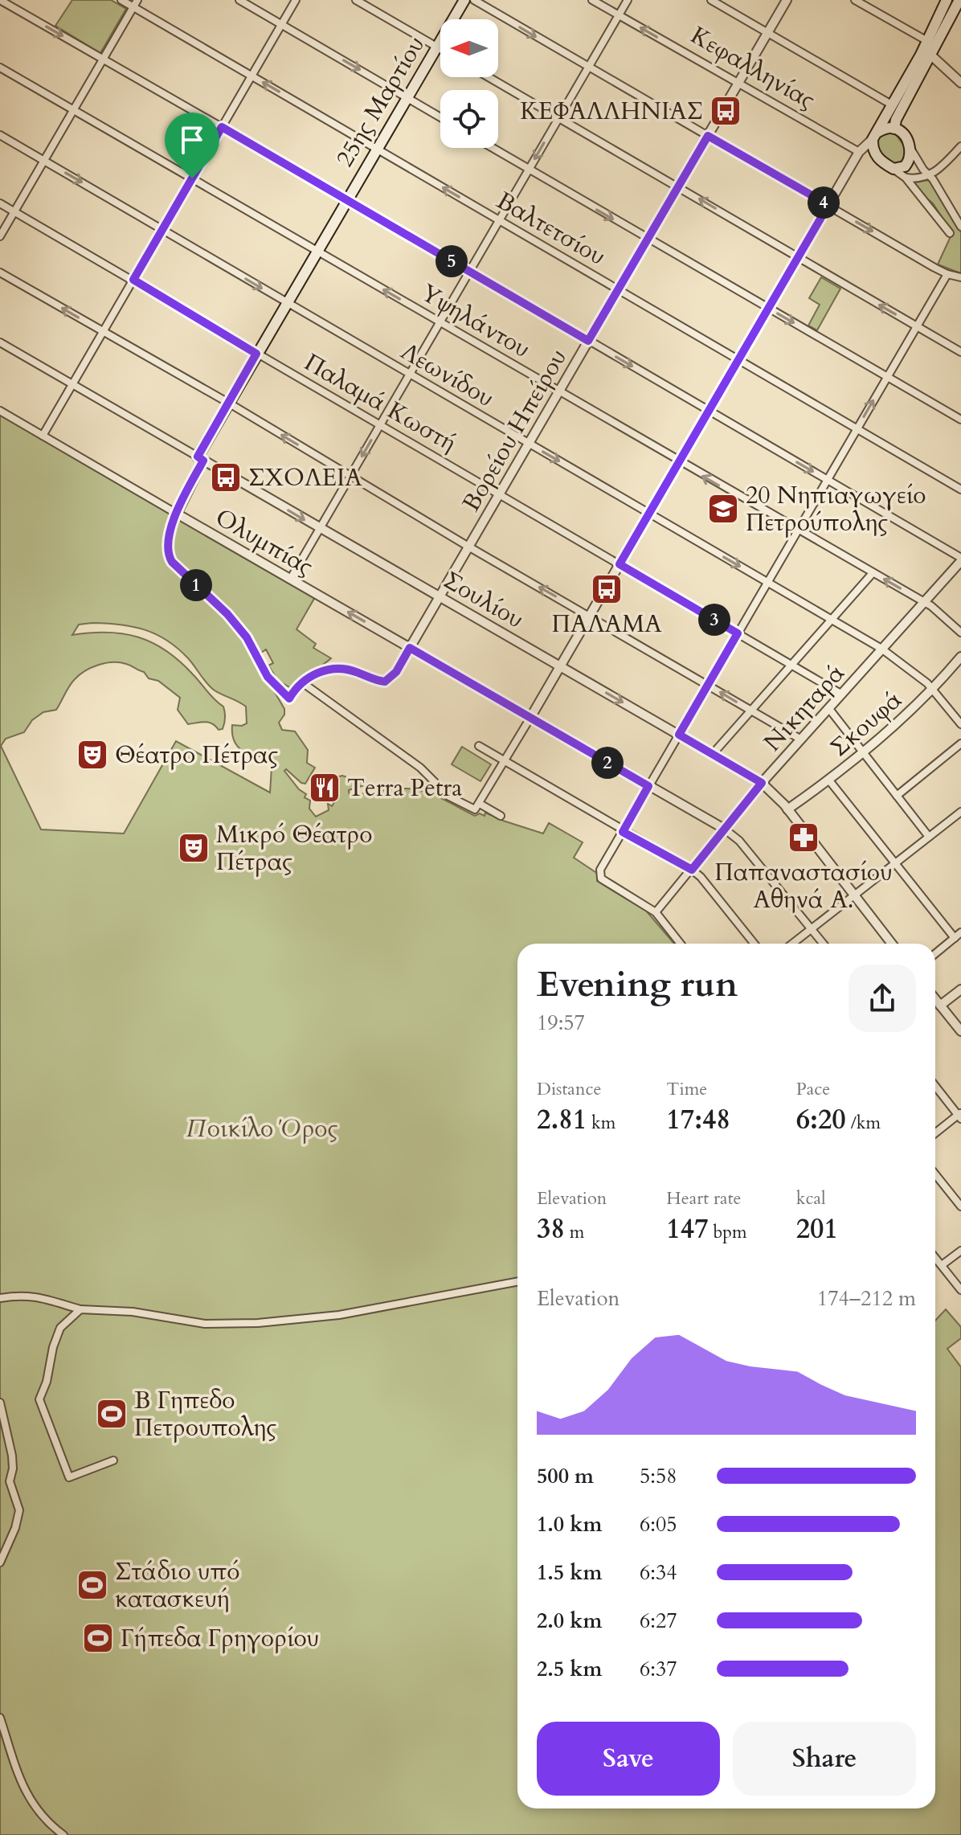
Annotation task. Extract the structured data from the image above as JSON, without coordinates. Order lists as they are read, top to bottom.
{
  "streets": {
    "main road": ["25ης Μαρτίου"],
    "street": [
      "Κεφαλληνίας",
      "Βαλτετσίου",
      "Υψηλάντου",
      "Λεωνίδου",
      "Παλαμά Κωστή",
      "Βορείου Ηπείρου",
      "Ολυμπίας",
      "Σουλίου",
      "Νικηταρά",
      "Σκουφά"
    ]
  },
  "crossings": [
    ["Κεφαλληνίας", "Βορείου Ηπείρου"],
    ["25ης Μαρτίου", "Βαλτετσίου"],
    ["25ης Μαρτίου", "Υψηλάντου"],
    ["25ης Μαρτίου", "Λεωνίδου"],
    ["25ης Μαρτίου", "Παλαμά Κωστή"],
    ["25ης Μαρτίου", "Σουλίου"],
    ["Βαλτετσίου", "Βορείου Ηπείρου"],
    ["Υψηλάντου", "Βορείου Ηπείρου"],
    ["Υψηλάντου", "Νικηταρά"],
    ["Λεωνίδου", "Βορείου Ηπείρου"],
    ["Λεωνίδου", "Νικηταρά"],
    ["Λεωνίδου", "Σκουφά"],
    ["Παλαμά Κωστή", "Βορείου Ηπείρου"],
    ["Παλαμά Κωστή", "Νικηταρά"],
    ["Βορείου Ηπείρου", "Ολυμπίας"],
    ["Βορείου Ηπείρου", "Σουλίου"],
    ["Ολυμπίας", "Νικηταρά"],
    ["Σουλίου", "Νικηταρά"],
    ["Σουλίου", "Σκουφά"]
  ],
  "one_way": ["Κεφαλληνίας", "Λεωνίδου"],
  "parks": ["Ποικίλο Όρος"],
  "places": {
    "bus stop": ["ΚΕΦΑΛΛΗΝΙΑΣ", "ΣΧΟΛΕΙΑ", "ΠΑΛΑΜΑ"],
    "school or university": ["20 Νηπιαγωγείο Πετρούπολης"],
    "theatre": ["Θέατρο Πέτρας", "Μικρό Θέατρο Πέτρας"],
    "restaurant": ["Terra Petra"],
    "pharmacy": ["Παπαναστασίου Αθηνά Α."],
    "sports": ["Β Γηπεδο Πετρουπολης", "Στάδιο υπό κατασκευή", "Γήπεδα Γρηγορίου"]
  },
  "north": "left",
  "page": {
    "pins": [
      "4",
      "5",
      "1",
      "3",
      "2"
    ],
    "heading": ["Evening run", "19:57"],
    "stats": [
      ["Distance", "2.81 km"],
      ["Time", "17:48"],
      ["Pace", "6:20 /km"],
      ["Elevation", "38 m"],
      ["Heart rate", "147 bpm"],
      ["kcal", "201"]
    ],
    "chart": ["Elevation", "174–212 m"],
    "list": [
      {
        "name": "500 m",
        "note": "5:58"
      },
      {
        "name": "1.0 km",
        "note": "6:05"
      },
      {
        "name": "1.5 km",
        "note": "6:34"
      },
      {
        "name": "2.0 km",
        "note": "6:27"
      },
      {
        "name": "2.5 km",
        "note": "6:37"
      }
    ],
    "buttons": ["Save", "Share"]
  }
}
